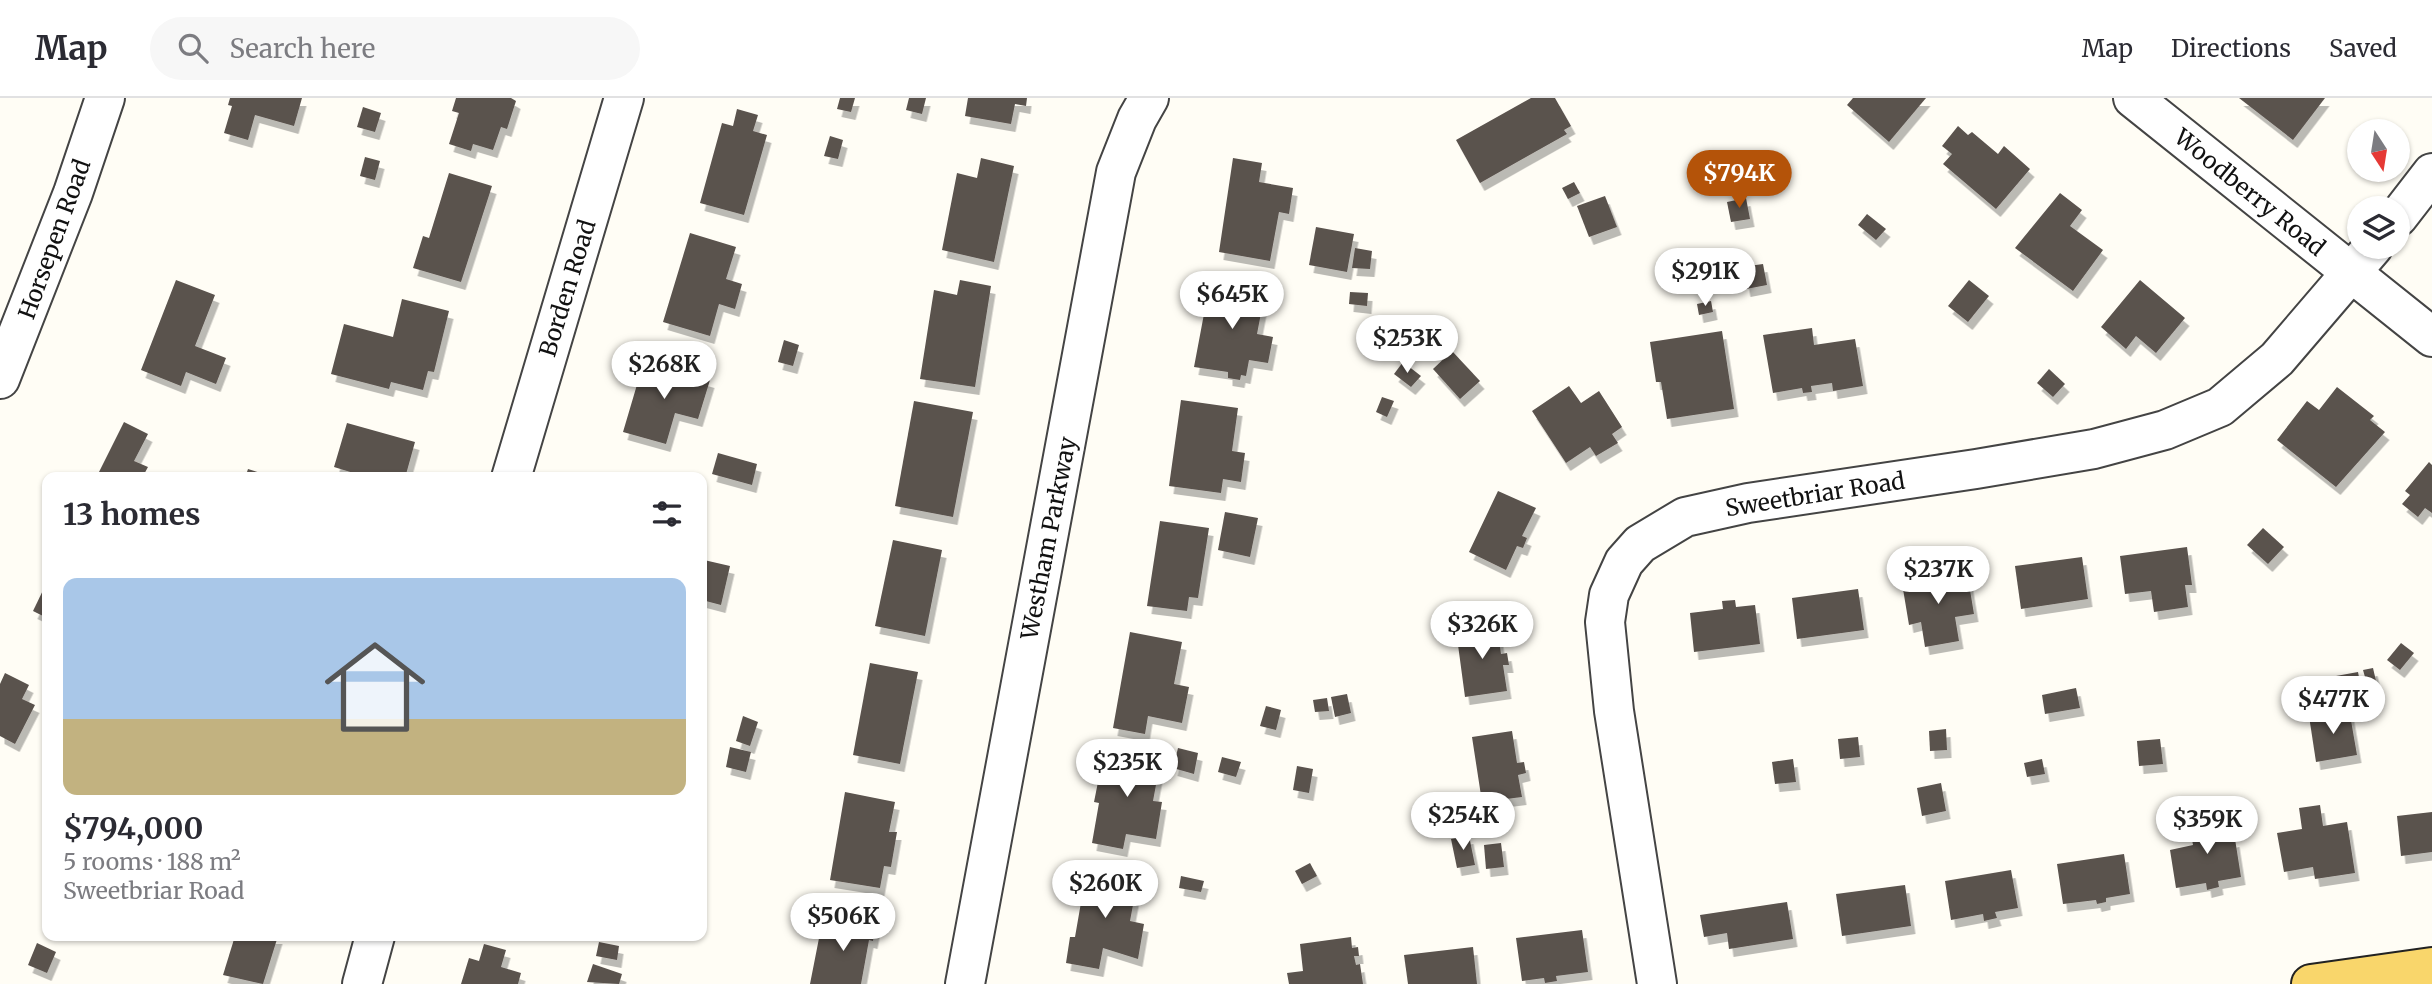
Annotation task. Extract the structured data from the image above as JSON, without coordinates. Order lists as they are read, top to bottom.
{
  "streets": {
    "street": [
      "Woodberry Road",
      "Horsepen Road",
      "Borden Road",
      "Sweetbriar Road",
      "Westham Parkway"
    ]
  },
  "crossings": [
    ["Woodberry Road", "Sweetbriar Road"]
  ],
  "north": "bottom",
  "page": {
    "header": "Map",
    "search": "Search here",
    "nav": ["Map", "Directions", "Saved"],
    "price": [
      "$794K",
      "$291K",
      "$645K",
      "$253K",
      "$268K",
      "$237K",
      "$326K",
      "$477K",
      "$235K",
      "$254K",
      "$359K",
      "$260K",
      "$506K"
    ],
    "heading": "13 homes",
    "list": [
      {
        "name": "$794,000",
        "note": "5 rooms · 188 m² · Sweetbriar Road"
      }
    ]
  }
}
